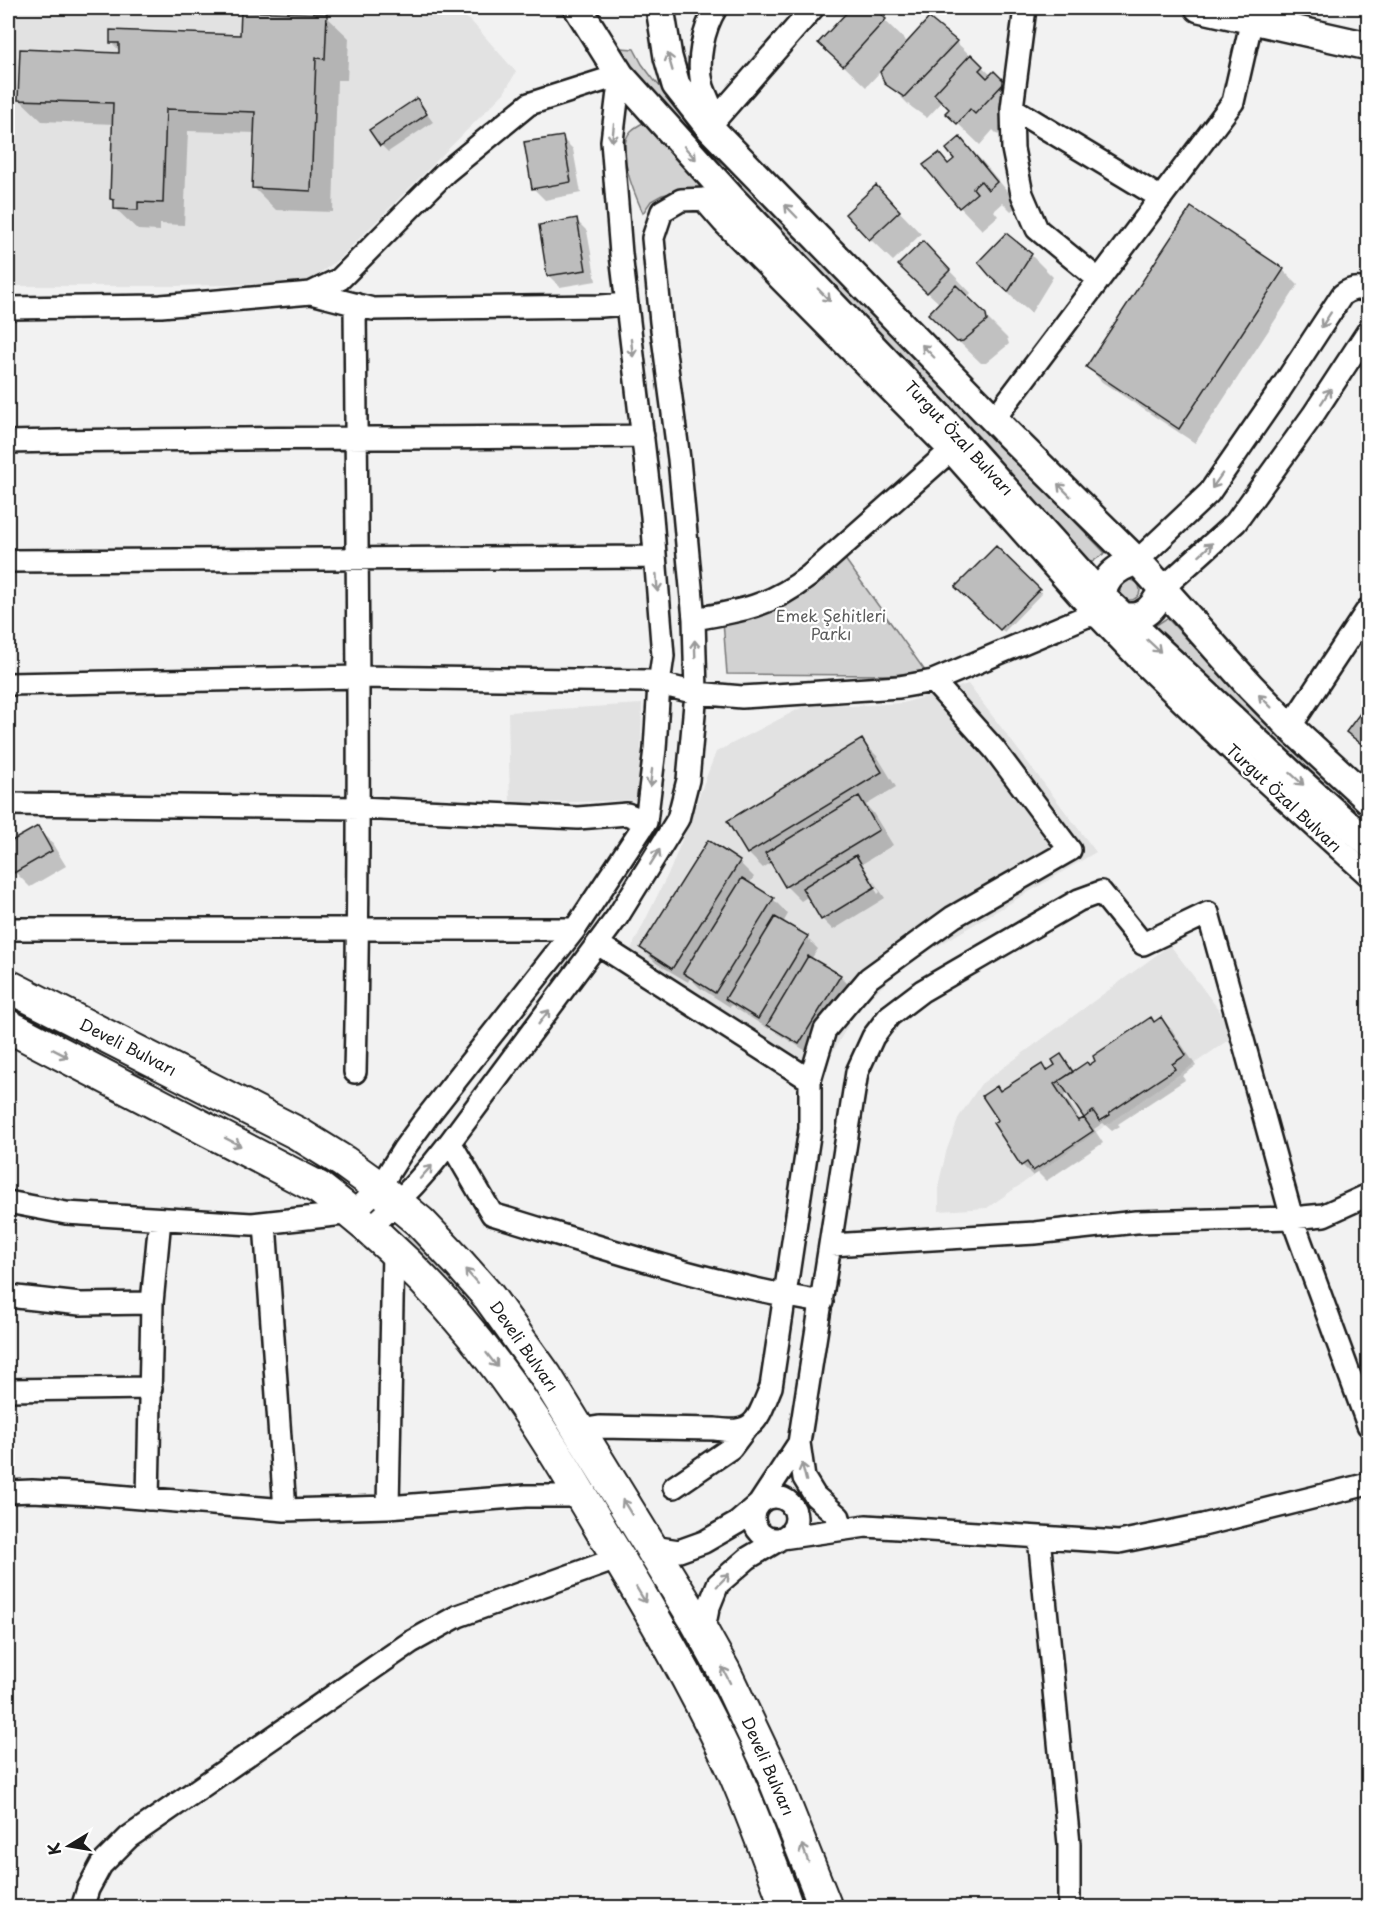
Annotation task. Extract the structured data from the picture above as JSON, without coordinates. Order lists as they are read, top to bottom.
{
  "streets": {
    "highway": ["Develi Bulvarı"],
    "main road": ["Turgut Özal Bulvarı"]
  },
  "parks": ["Emek Şehitleri Parkı"],
  "north": "left"
}
